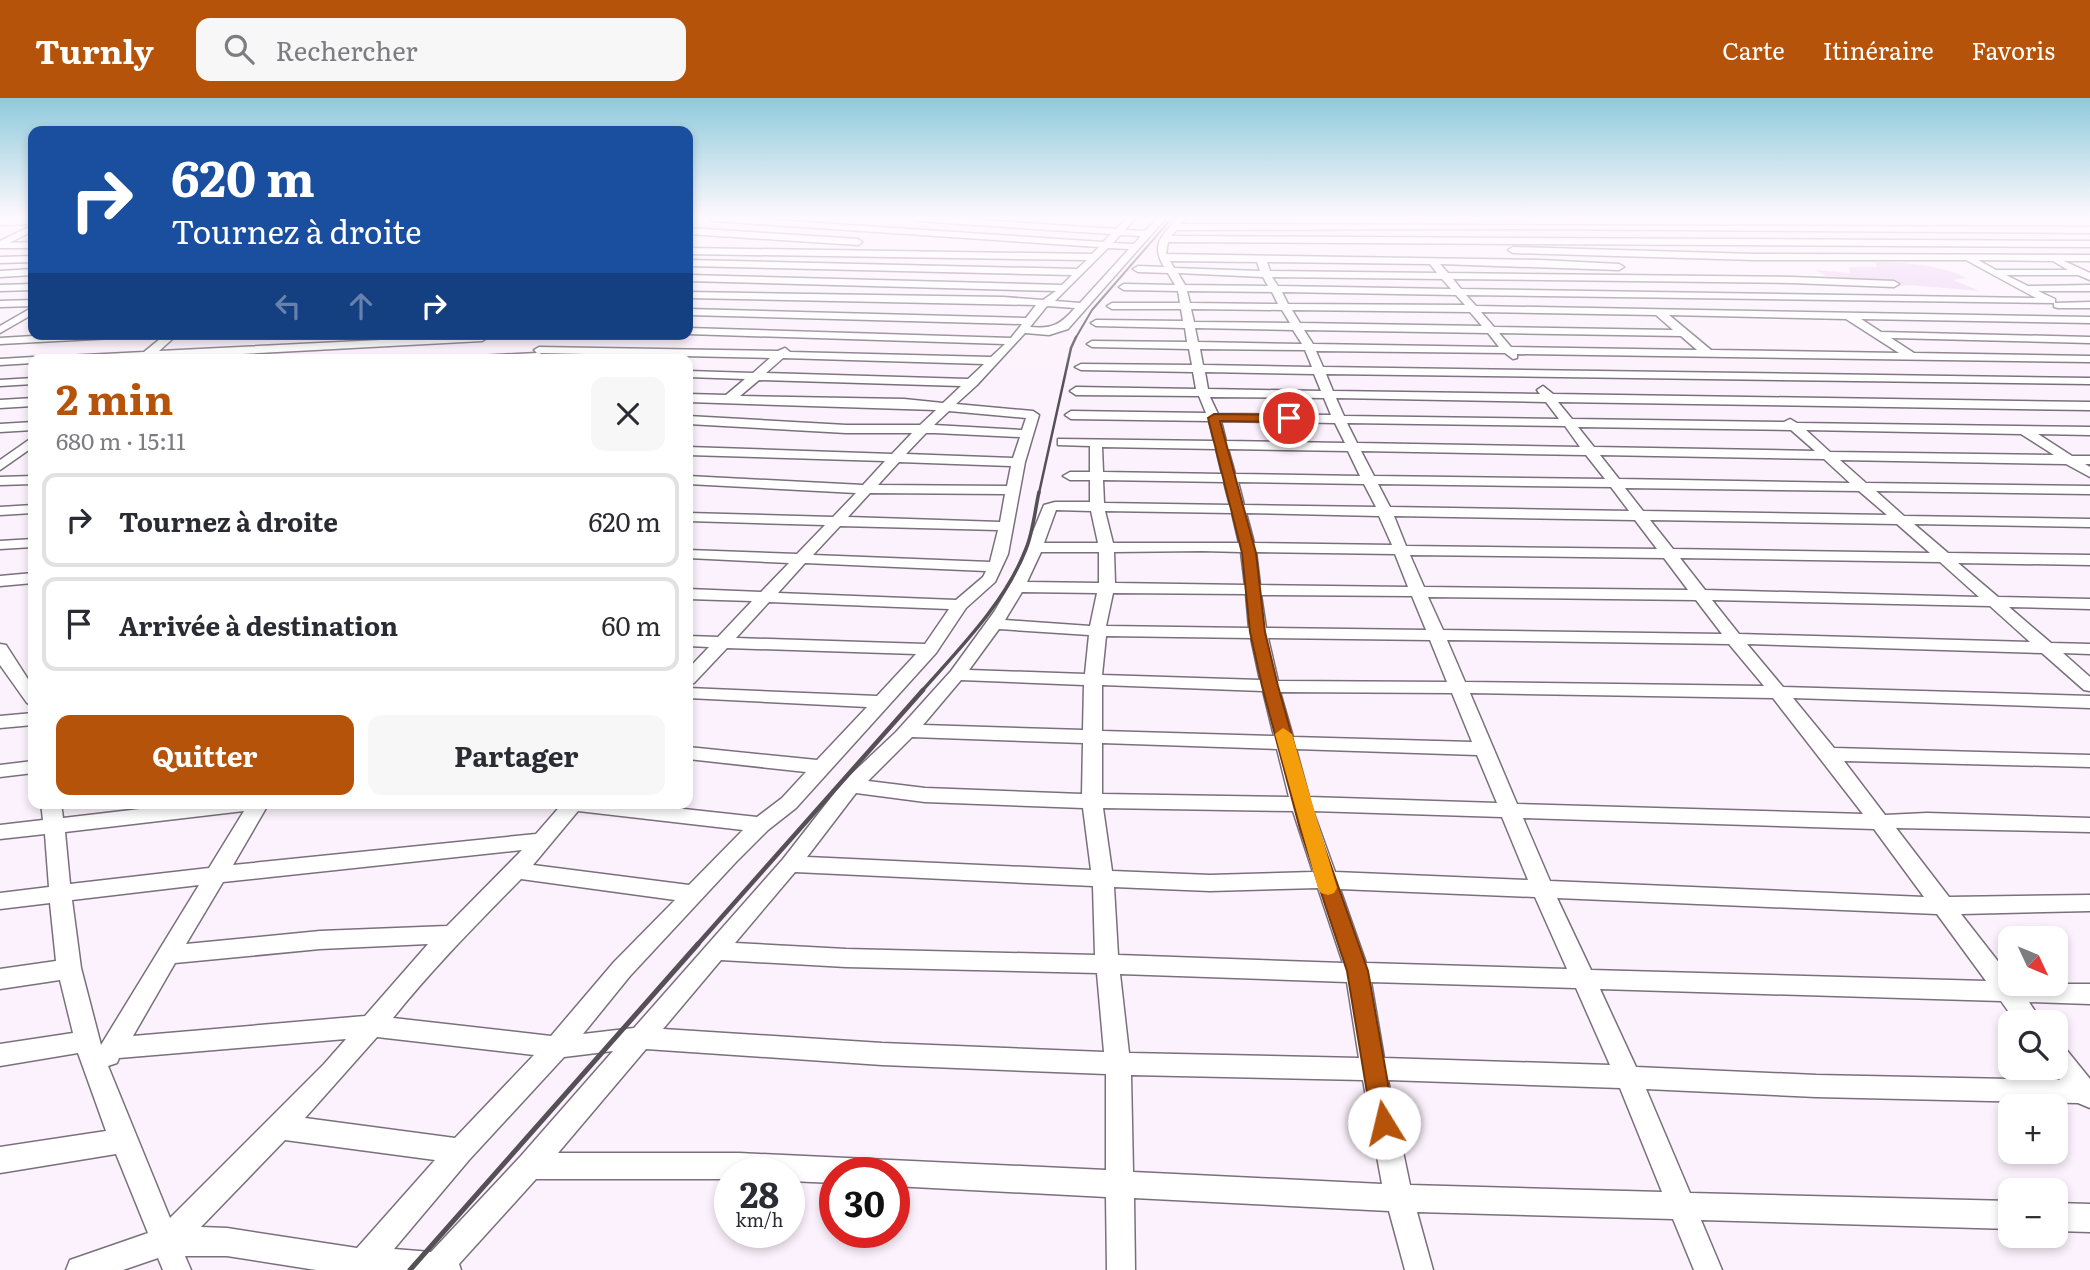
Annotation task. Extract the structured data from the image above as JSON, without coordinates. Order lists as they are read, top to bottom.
{
  "north": "bottom right",
  "page": {
    "header": "Turnly",
    "search": "Rechercher",
    "nav": ["Carte", "Itinéraire", "Favoris"],
    "turn": ["620 m", "Tournez à droite"],
    "heading": ["2 min", "680 m · 15:11"],
    "list": [
      {
        "name": "Tournez à droite",
        "value": "620 m"
      },
      {
        "name": "Arrivée à destination",
        "value": "60 m"
      }
    ],
    "buttons": ["Quitter", "Partager"],
    "map_buttons": ["+", "−"],
    "speed": "28 km/h",
    "limit": "30"
  }
}
